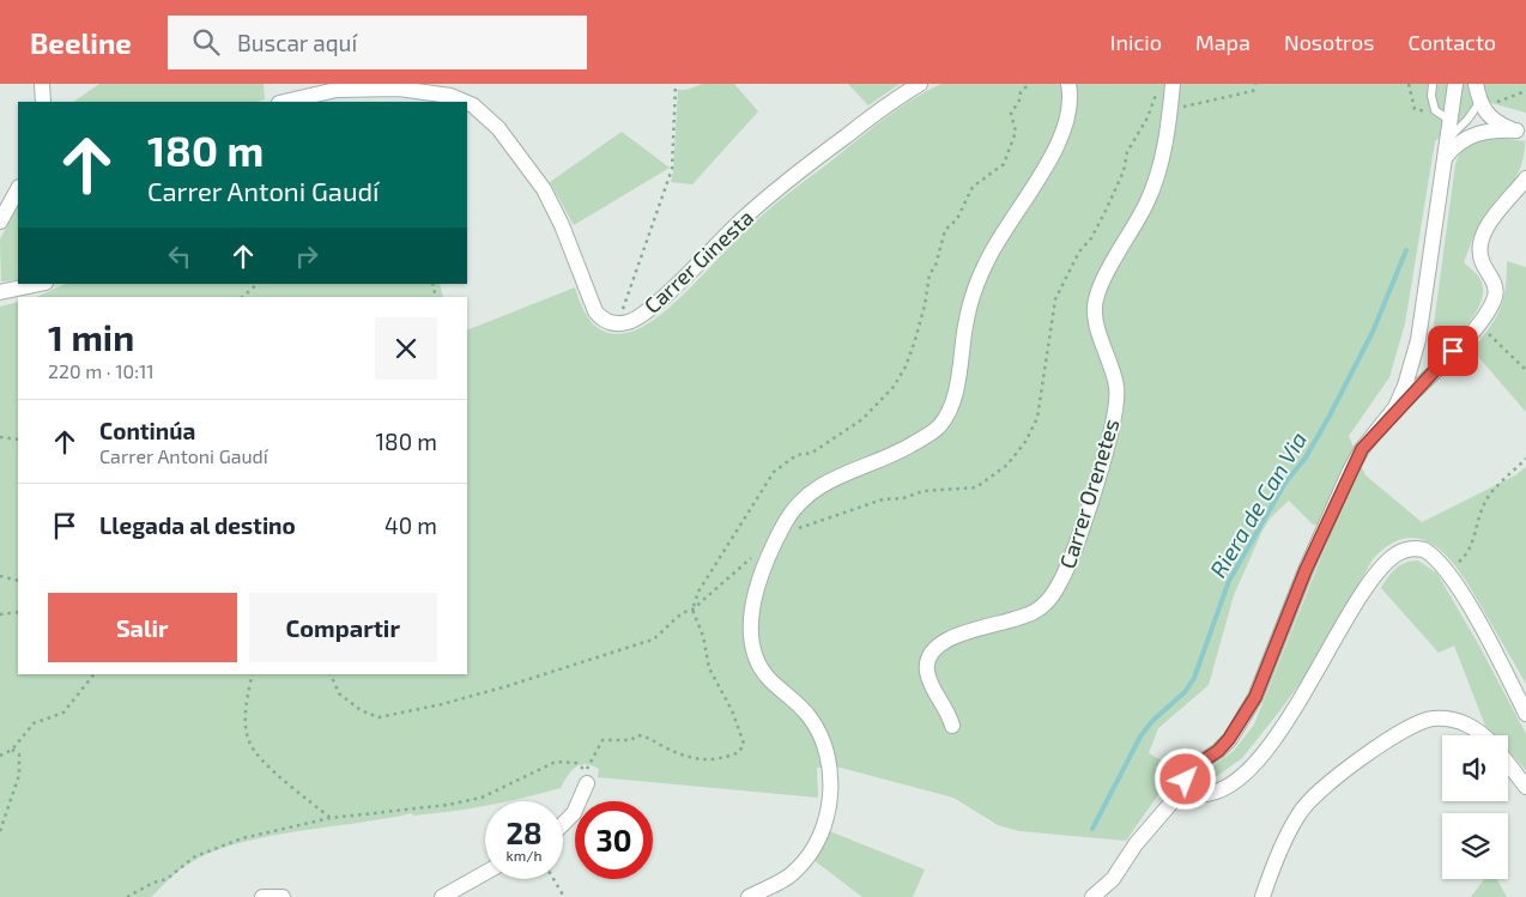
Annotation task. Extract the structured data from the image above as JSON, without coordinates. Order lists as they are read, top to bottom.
{
  "streets": {
    "street": ["Carrer Ginesta", "Carrer Orenetes"]
  },
  "water": ["Riera de Can Via"],
  "page": {
    "header": "Beeline",
    "search": "Buscar aquí",
    "nav": [
      "Inicio",
      "Mapa",
      "Nosotros",
      "Contacto"
    ],
    "turn": ["180 m", "Carrer Antoni Gaudí"],
    "heading": ["1 min", "220 m · 10:11"],
    "list": [
      {
        "name": "Continúa",
        "note": "Carrer Antoni Gaudí",
        "value": "180 m"
      },
      {
        "name": "Llegada al destino",
        "value": "40 m"
      }
    ],
    "buttons": ["Salir", "Compartir"],
    "speed": "28 km/h",
    "limit": "30"
  }
}
